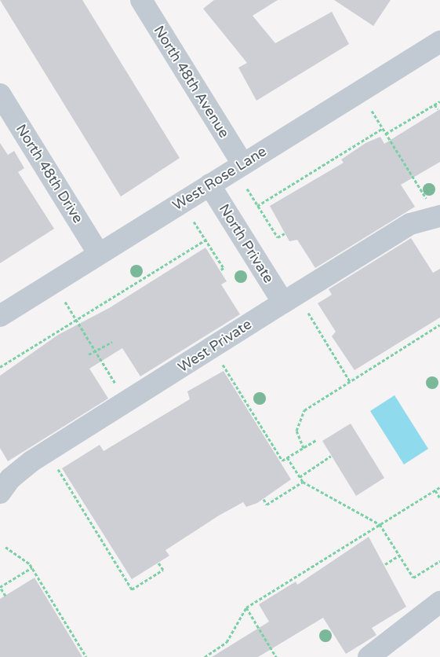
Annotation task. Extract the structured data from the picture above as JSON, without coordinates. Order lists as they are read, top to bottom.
{
  "streets": {
    "street": [
      "North 48th Avenue",
      "North 48th Drive",
      "West Rose Lane",
      "North Private",
      "West Private"
    ]
  },
  "crossings": [
    ["North 48th Avenue", "West Rose Lane"],
    ["North 48th Drive", "West Rose Lane"],
    ["West Rose Lane", "North Private"],
    ["North Private", "West Private"]
  ]
}
